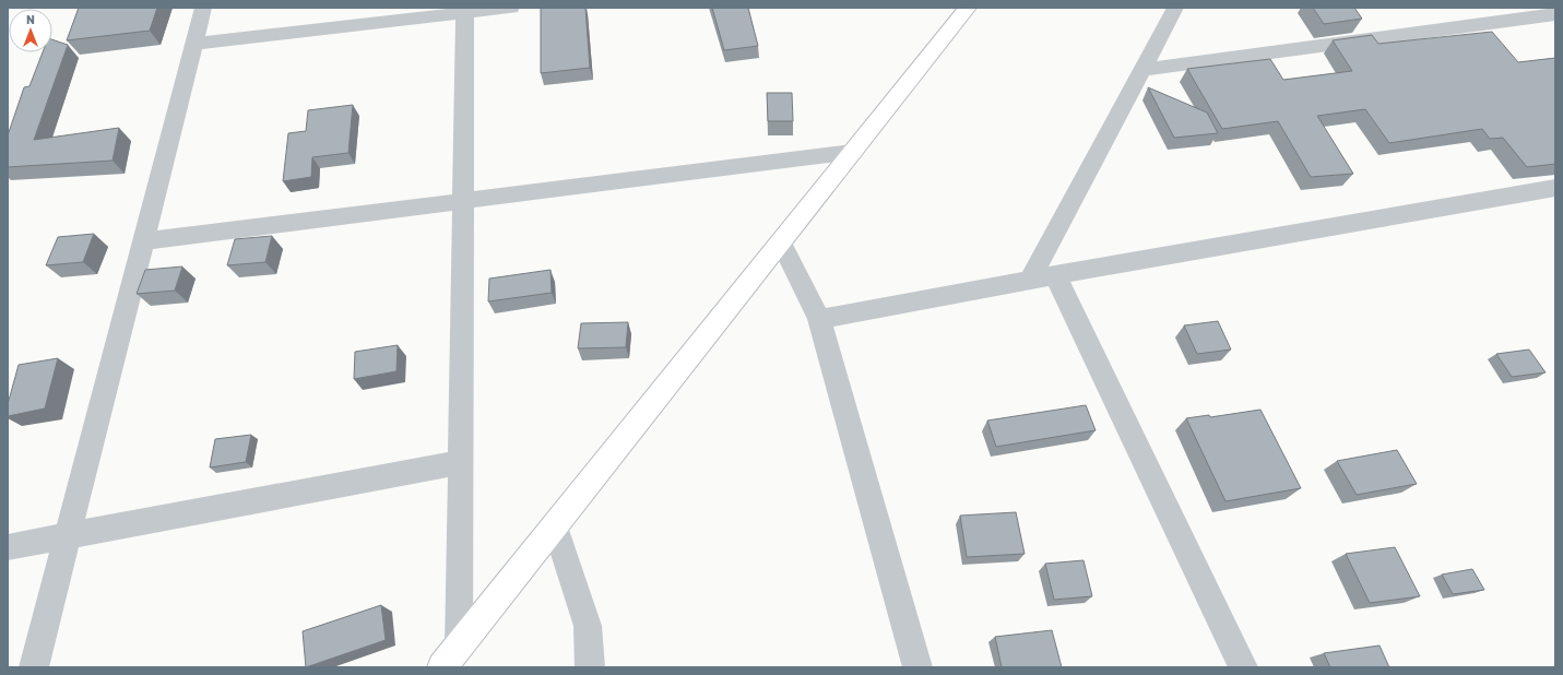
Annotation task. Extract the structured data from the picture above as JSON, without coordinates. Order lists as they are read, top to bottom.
{
  "north": "top"
}
